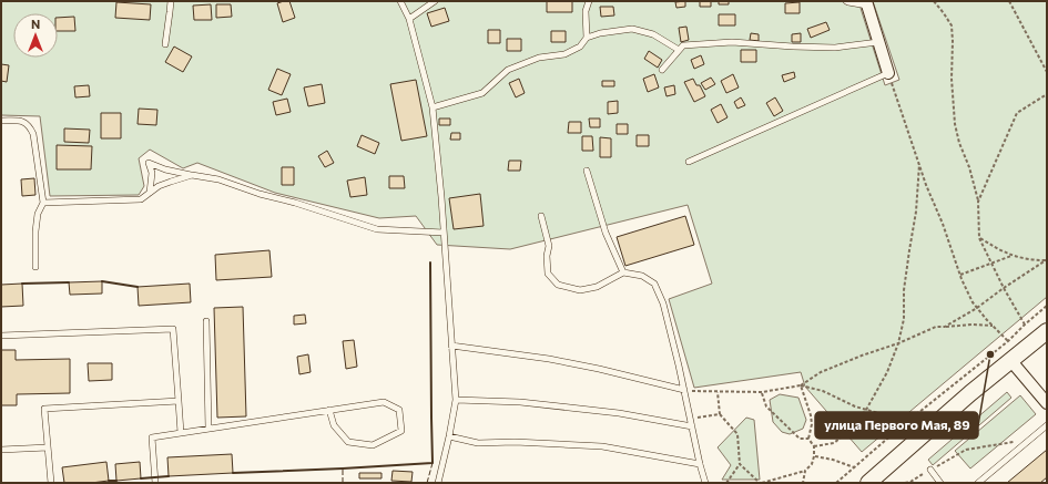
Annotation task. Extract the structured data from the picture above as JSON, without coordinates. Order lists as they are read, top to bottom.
{
  "places": ["улица Первого Мая, 89"],
  "north": "top"
}
